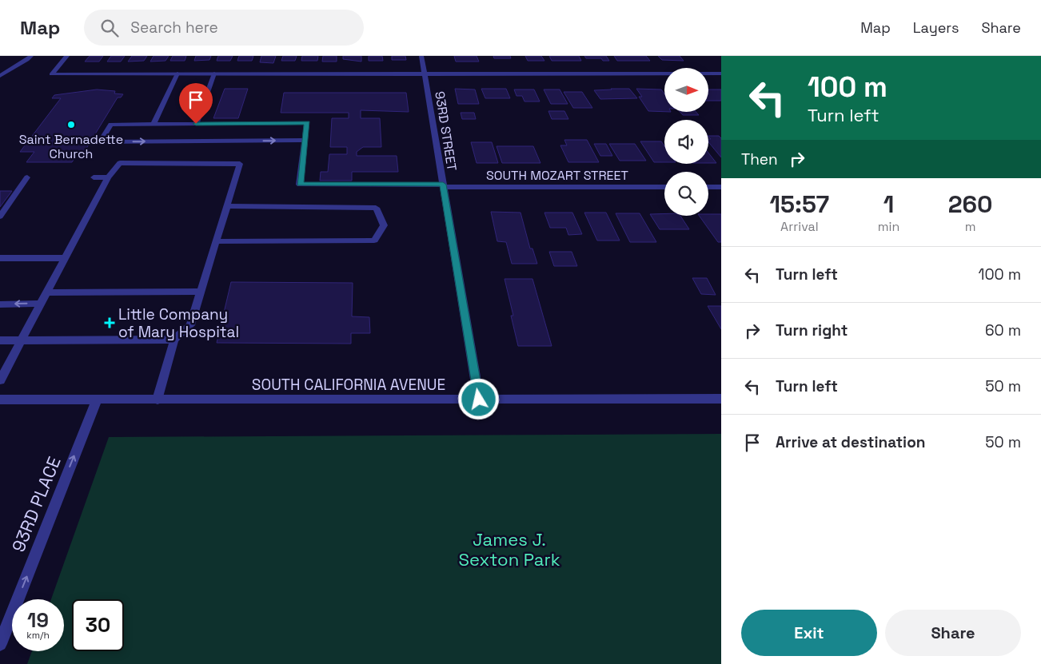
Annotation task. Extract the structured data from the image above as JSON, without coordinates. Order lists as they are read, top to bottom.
{
  "streets": {
    "street": [
      "93RD STREET",
      "SOUTH MOZART STREET",
      "SOUTH CALIFORNIA AVENUE",
      "93RD PLACE"
    ]
  },
  "crossings": [
    ["93RD STREET", "SOUTH MOZART STREET"],
    ["93RD STREET", "SOUTH CALIFORNIA AVENUE"],
    ["SOUTH CALIFORNIA AVENUE", "93RD PLACE"]
  ],
  "one_way": ["93RD PLACE"],
  "parks": ["James J. Sexton Park"],
  "places": {
    "other": ["Saint Bernadette Church"],
    "health": ["Little Company of Mary Hospital"]
  },
  "north": "right",
  "page": {
    "header": "Map",
    "search": "Search here",
    "nav": ["Map", "Layers", "Share"],
    "turn": ["100 m", "Turn left"],
    "then": "Then",
    "eta": [
      "15:57",
      "Arrival",
      "1",
      "min",
      "260",
      "m"
    ],
    "list": [
      {
        "name": "Turn left",
        "value": "100 m"
      },
      {
        "name": "Turn right",
        "value": "60 m"
      },
      {
        "name": "Turn left",
        "value": "50 m"
      },
      {
        "name": "Arrive at destination",
        "value": "50 m"
      }
    ],
    "speed": "19 km/h",
    "limit": "30",
    "buttons": ["Exit", "Share"]
  }
}
